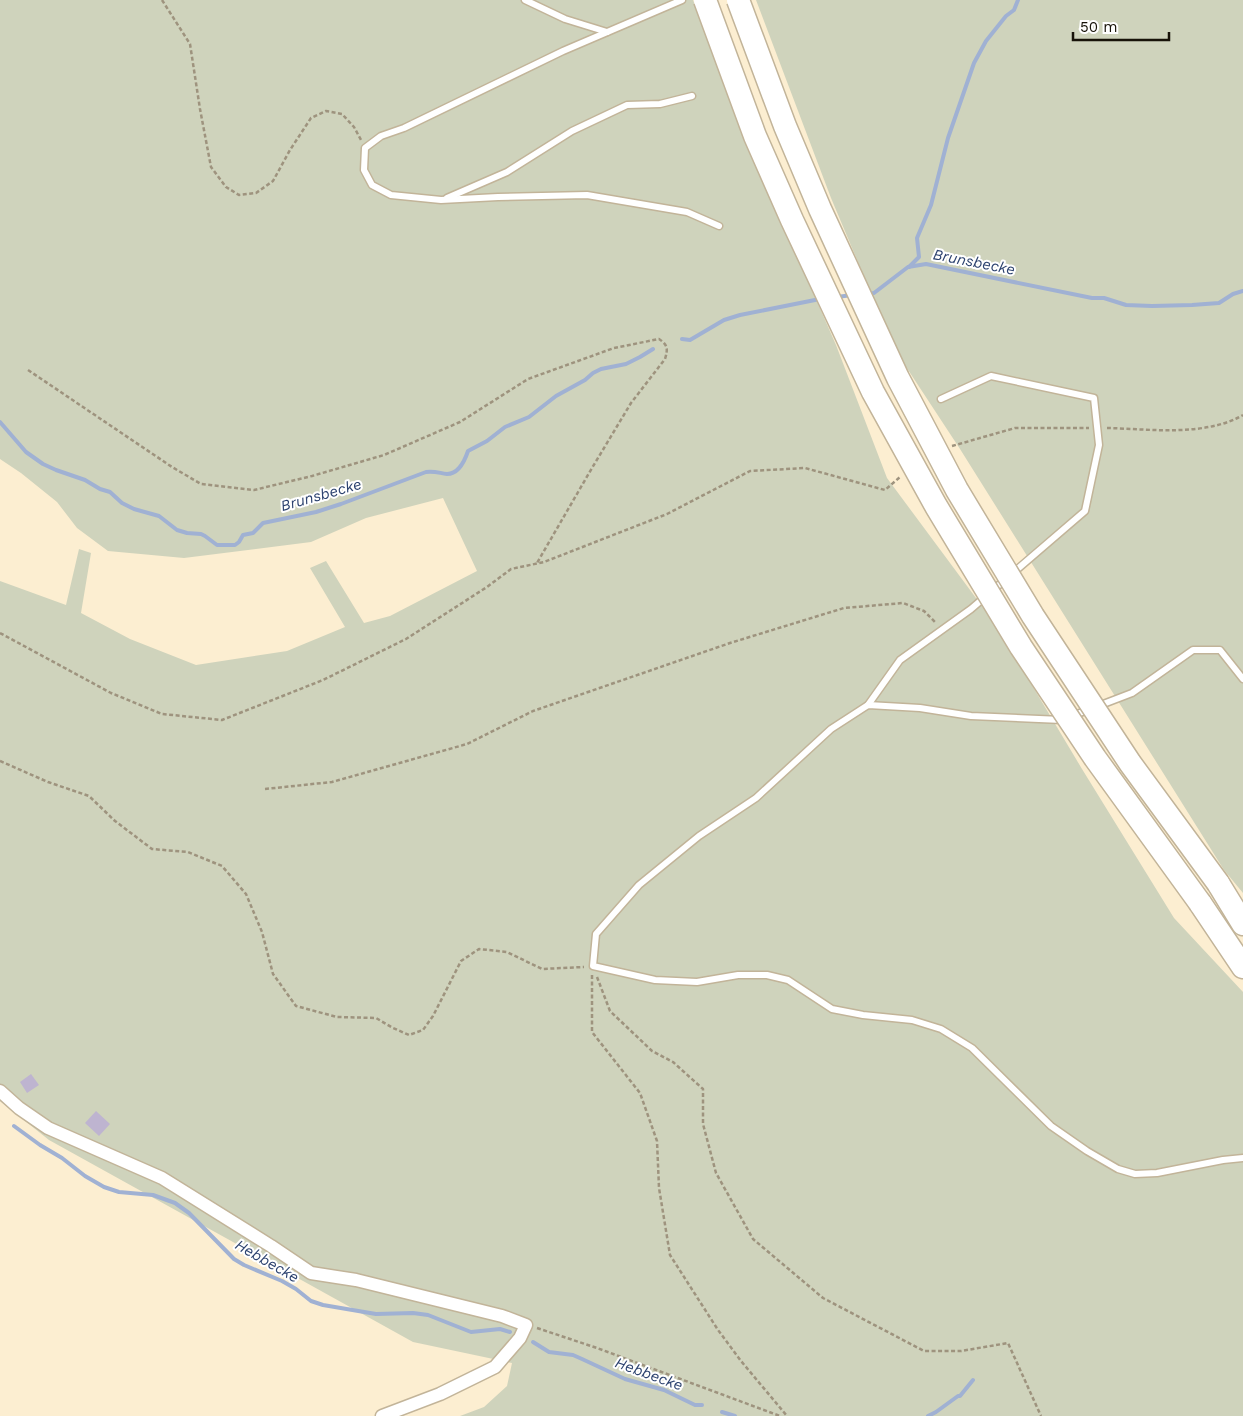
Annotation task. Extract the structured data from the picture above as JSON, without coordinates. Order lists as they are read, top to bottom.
{
  "water": ["Brunsbecke", "Hebbecke"],
  "scale_bar": "50 m"
}
